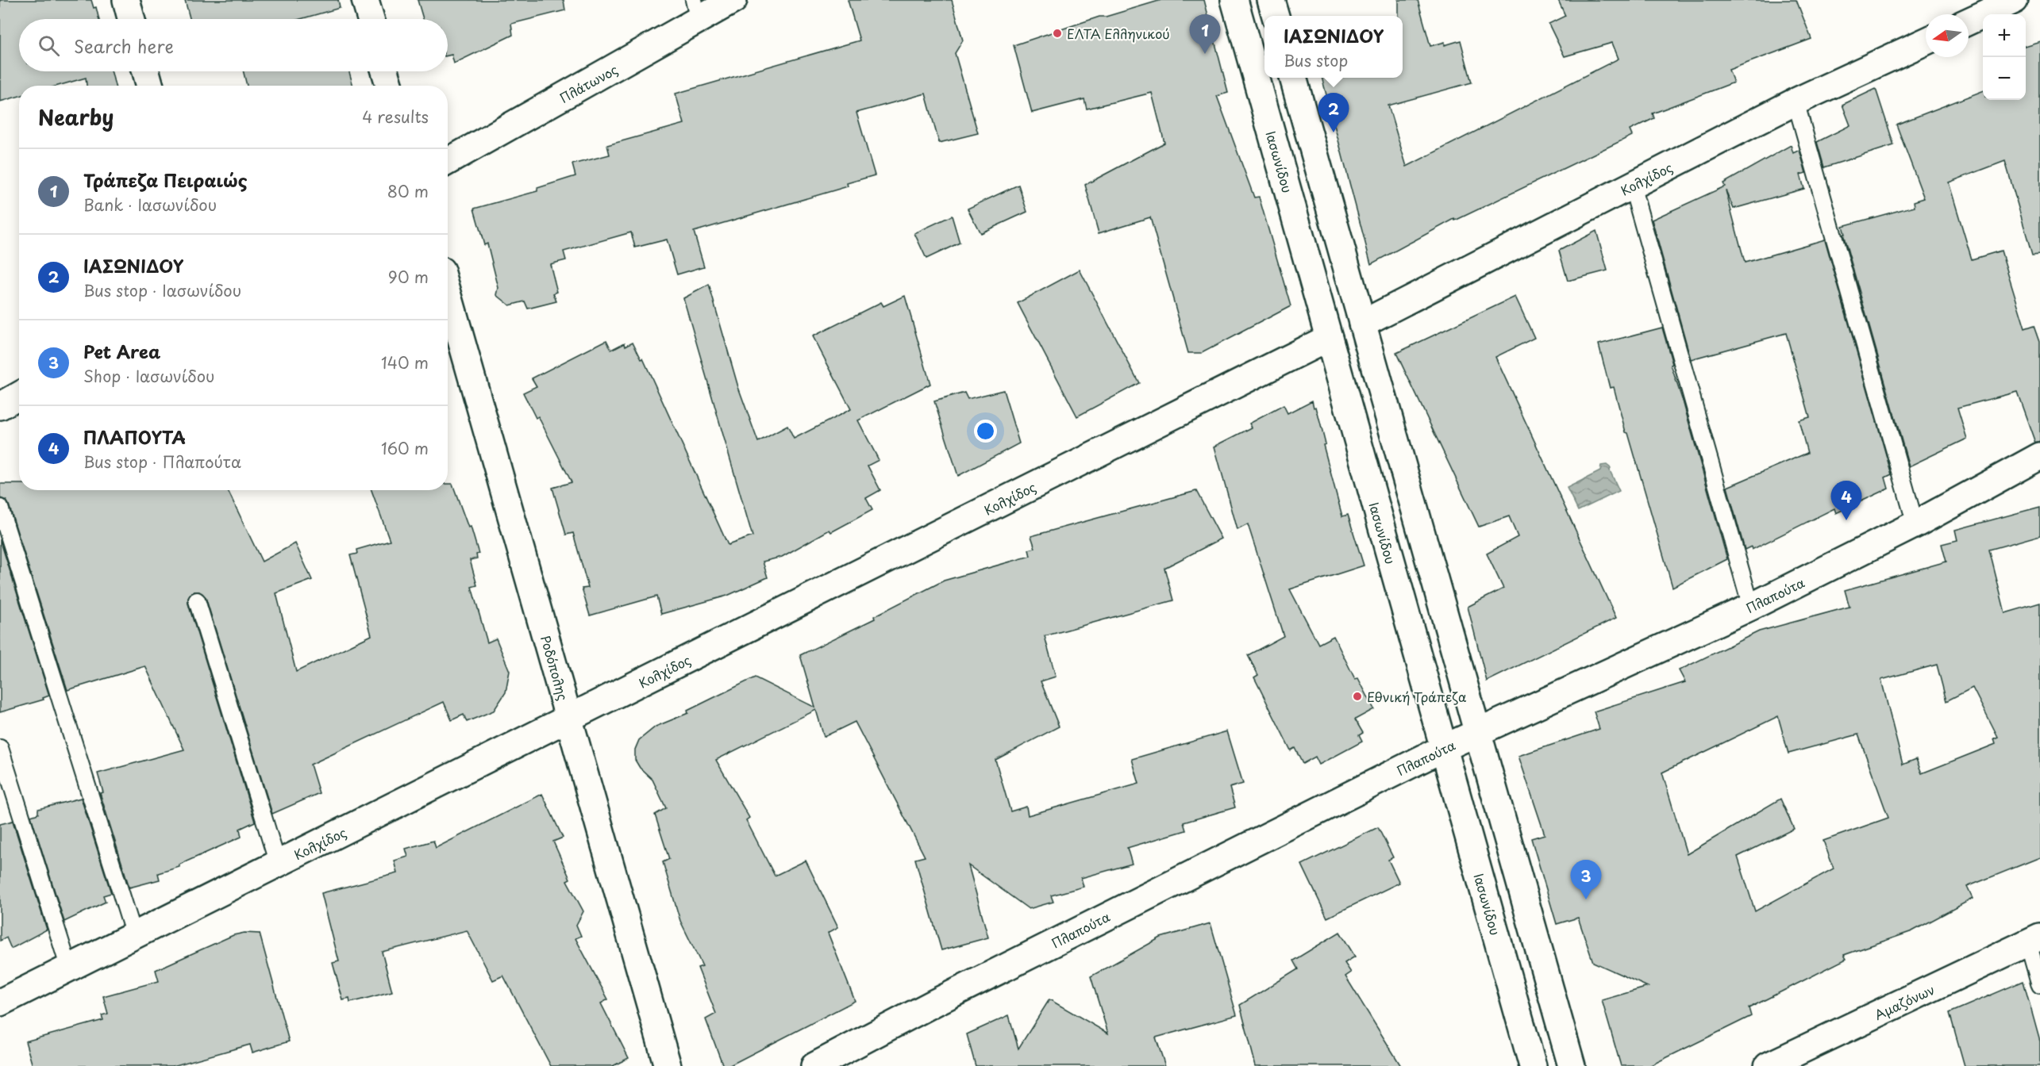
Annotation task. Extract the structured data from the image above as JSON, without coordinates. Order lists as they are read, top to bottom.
{
  "streets": {
    "street": [
      "Πλάτωνος",
      "Ιασωνίδου",
      "Κολχίδος",
      "Πλαπούτα",
      "Ροδόπολης",
      "Αμαζόνων"
    ]
  },
  "crossings": [
    ["Ιασωνίδου", "Κολχίδος"],
    ["Ιασωνίδου", "Πλαπούτα"],
    ["Κολχίδος", "Ροδόπολης"]
  ],
  "places": ["ΕΛΤΑ Ελληνικού", "Εθνική Τράπεζα"],
  "north": "left",
  "page": {
    "map_buttons": ["+", "−"],
    "pins": [
      "1",
      "2",
      "4",
      "3"
    ],
    "popup": ["ΙΑΣΩΝΙΔΟΥ", "Bus stop"],
    "search": "Search here",
    "heading": ["Nearby", "4 results"],
    "list": [
      {
        "mark": "1",
        "name": "Τράπεζα Πειραιώς",
        "note": "Bank · Ιασωνίδου",
        "value": "80 m"
      },
      {
        "mark": "2",
        "name": "ΙΑΣΩΝΙΔΟΥ",
        "note": "Bus stop · Ιασωνίδου",
        "value": "90 m"
      },
      {
        "mark": "3",
        "name": "Pet Area",
        "note": "Shop · Ιασωνίδου",
        "value": "140 m"
      },
      {
        "mark": "4",
        "name": "ΠΛΑΠΟΥΤΑ",
        "note": "Bus stop · Πλαπούτα",
        "value": "160 m"
      }
    ]
  }
}
